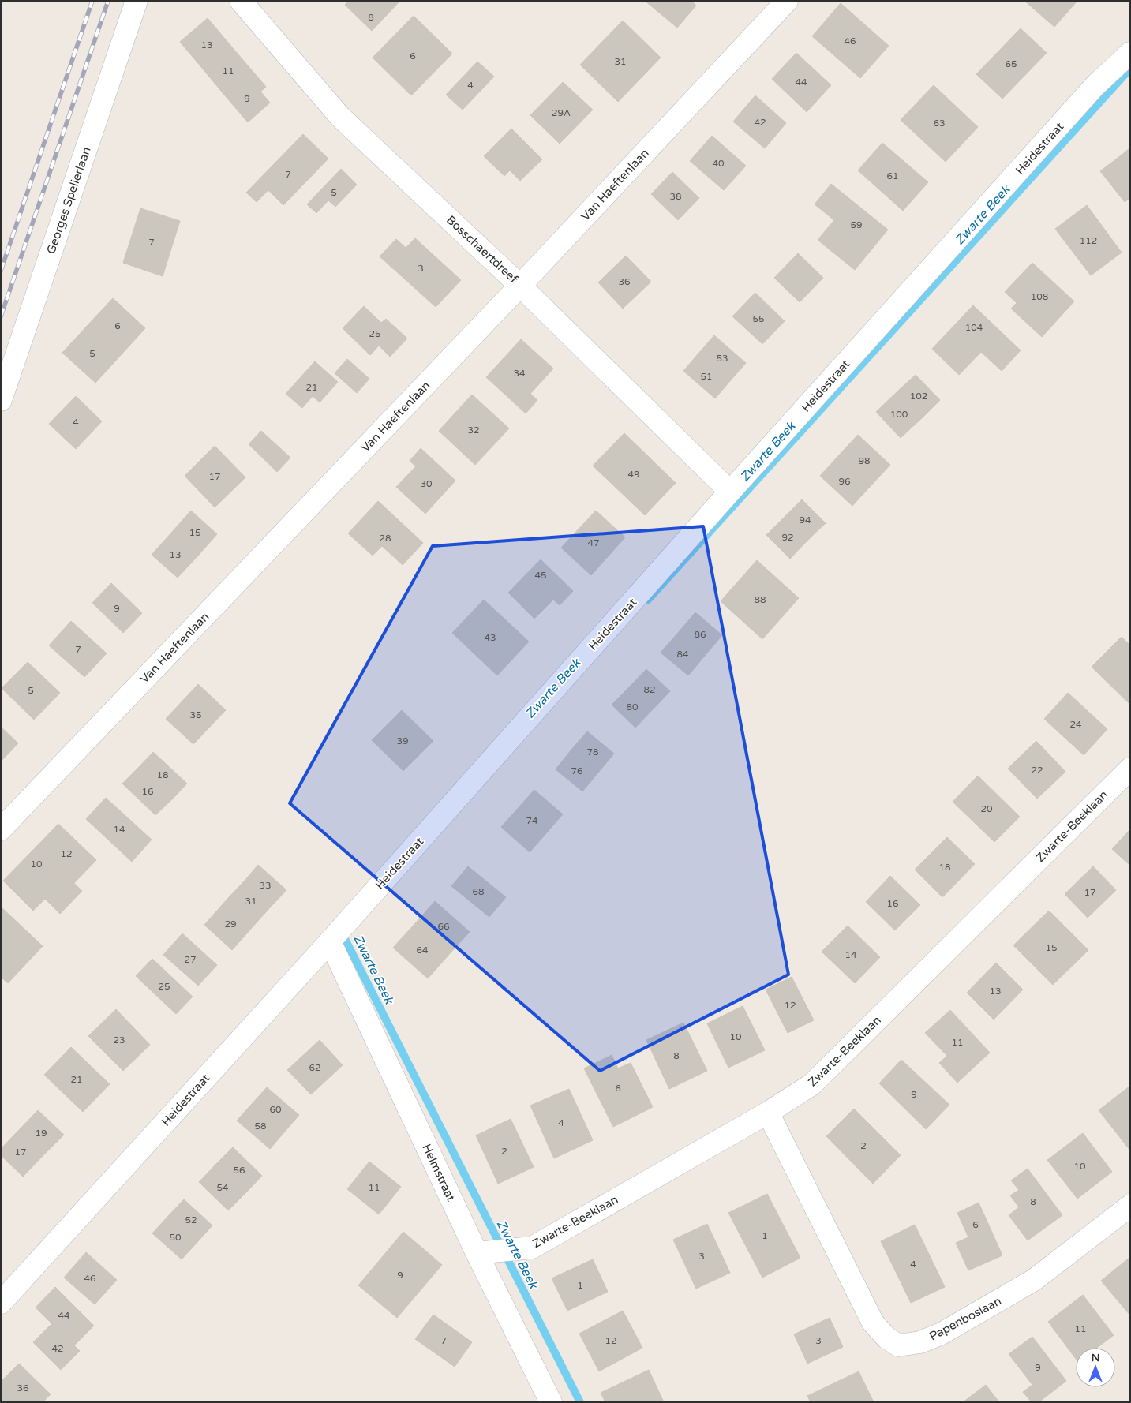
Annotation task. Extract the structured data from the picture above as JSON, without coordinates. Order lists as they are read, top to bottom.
{
  "streets": {
    "street": [
      "Heidestraat",
      "Van Haeftenlaan",
      "Georges Spelierlaan",
      "Bosschaertdreef",
      "Zwarte-Beeklaan",
      "Helmstraat",
      "Papenboslaan"
    ]
  },
  "crossings": [
    ["Heidestraat", "Bosschaertdreef"],
    ["Heidestraat", "Helmstraat"],
    ["Van Haeftenlaan", "Bosschaertdreef"],
    ["Zwarte-Beeklaan", "Helmstraat"],
    ["Zwarte-Beeklaan", "Papenboslaan"]
  ],
  "water": ["Zwarte Beek"],
  "house_numbers": [
    "8",
    "46",
    "13",
    "6",
    "31",
    "65",
    "11",
    "44",
    "4",
    "9",
    "29A",
    "42",
    "63",
    "40",
    "7",
    "61",
    "5",
    "38",
    "59",
    "112",
    "7",
    "3",
    "36",
    "108",
    "55",
    "6",
    "104",
    "25",
    "5",
    "53",
    "34",
    "51",
    "21",
    "102",
    "100",
    "4",
    "32",
    "98",
    "49",
    "17",
    "96",
    "30",
    "94",
    "15",
    "92",
    "28",
    "47",
    "13",
    "45",
    "88",
    "9",
    "86",
    "43",
    "7",
    "84",
    "82",
    "5",
    "80",
    "35",
    "24",
    "39",
    "78",
    "22",
    "76",
    "18",
    "16",
    "20",
    "74",
    "14",
    "12",
    "10",
    "18",
    "33",
    "68",
    "17",
    "31",
    "16",
    "29",
    "66",
    "15",
    "64",
    "14",
    "27",
    "25",
    "13",
    "12",
    "10",
    "23",
    "11",
    "8",
    "62",
    "21",
    "6",
    "9",
    "60",
    "4",
    "58",
    "19",
    "2",
    "2",
    "17",
    "10",
    "56",
    "54",
    "11",
    "8",
    "52",
    "6",
    "1",
    "50",
    "3",
    "4",
    "9",
    "46",
    "1",
    "44",
    "11",
    "7",
    "12",
    "3",
    "42",
    "9",
    "36"
  ],
  "north": "top"
}
